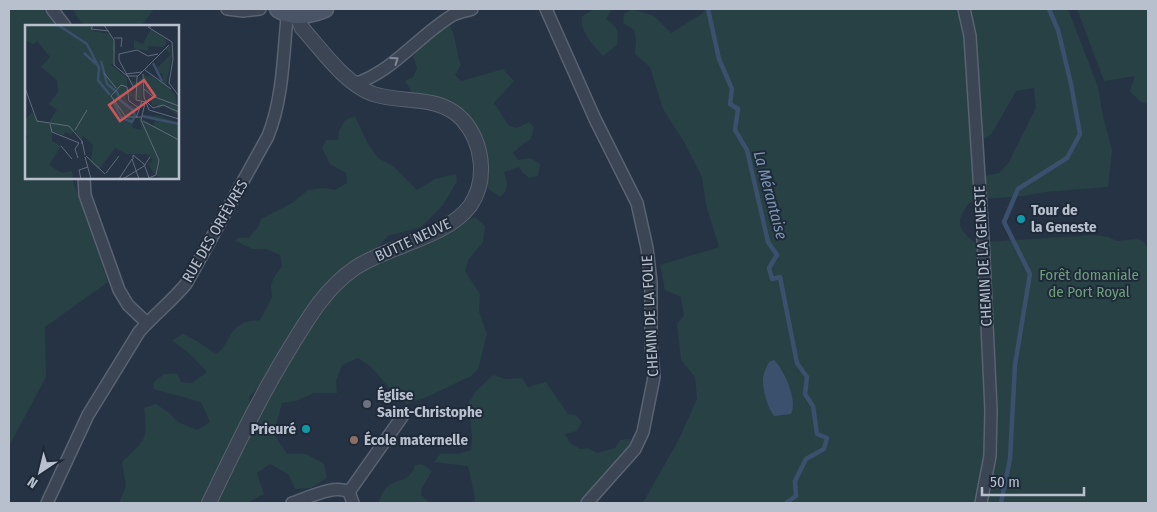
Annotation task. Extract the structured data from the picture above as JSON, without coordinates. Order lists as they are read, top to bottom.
{
  "streets": {
    "street": [
      "RUE DES ORFÈVRES",
      "BUTTE NEUVE",
      "CHEMIN DE LA GENESTE",
      "CHEMIN DE LA FOLIE"
    ]
  },
  "crossings": [
    ["RUE DES ORFÈVRES", "BUTTE NEUVE"]
  ],
  "water": ["La Mérantaise"],
  "parks": ["Forêt domaniale de Port Royal"],
  "places": [
    "Tour de la Geneste",
    "Église Saint-Christophe",
    "Prieuré",
    "École maternelle"
  ],
  "scale_bar": "50 m",
  "north": "bottom left"
}
